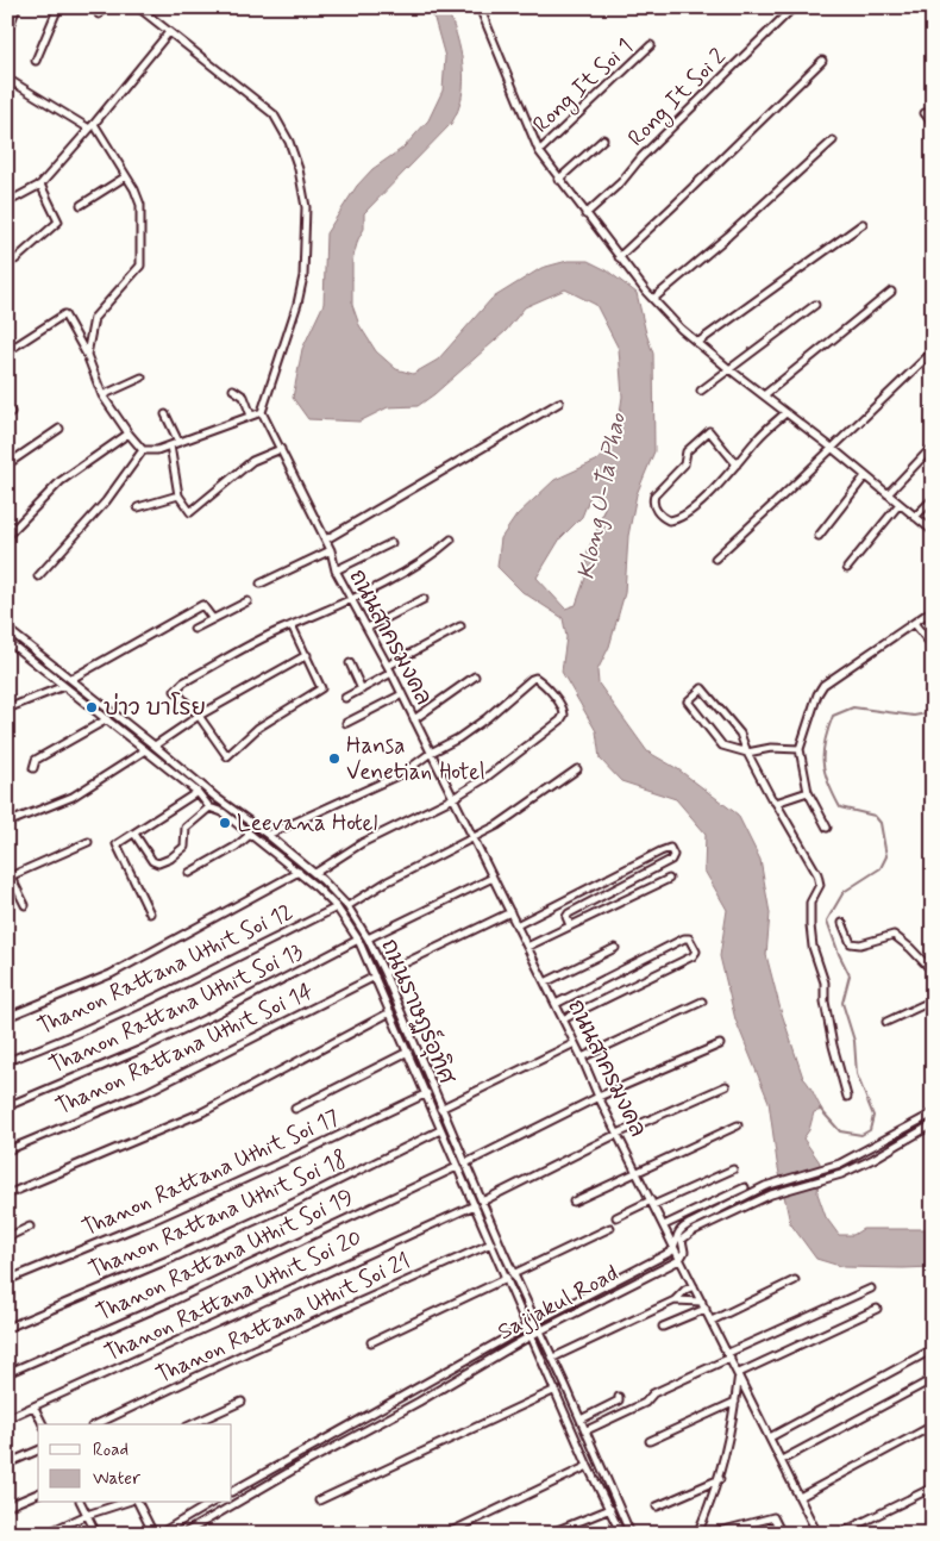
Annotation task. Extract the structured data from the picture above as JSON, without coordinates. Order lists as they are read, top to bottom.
{
  "streets": {
    "street": [
      "Rong It Soi 1",
      "Rong It Soi 2",
      "ถนนสาครมงคล",
      "Thanon Rattana Uthit Soi 12",
      "Thanon Rattana Uthit Soi 13",
      "ถนนราษฏร์อุทิศ",
      "Thanon Rattana Uthit Soi 14",
      "Thanon Rattana Uthit Soi 17",
      "Thanon Rattana Uthit Soi 18",
      "Thanon Rattana Uthit Soi 19",
      "Thanon Rattana Uthit Soi 20",
      "Sajjakul Road",
      "Thanon Rattana Uthit Soi 21"
    ]
  },
  "crossings": [
    ["ถนนสาครมงคล", "Sajjakul Road"],
    ["Thanon Rattana Uthit Soi 12", "ถนนราษฏร์อุทิศ"],
    ["Thanon Rattana Uthit Soi 13", "ถนนราษฏร์อุทิศ"],
    ["ถนนราษฏร์อุทิศ", "Thanon Rattana Uthit Soi 14"],
    ["ถนนราษฏร์อุทิศ", "Thanon Rattana Uthit Soi 17"],
    ["ถนนราษฏร์อุทิศ", "Thanon Rattana Uthit Soi 18"],
    ["ถนนราษฏร์อุทิศ", "Thanon Rattana Uthit Soi 19"],
    ["ถนนราษฏร์อุทิศ", "Thanon Rattana Uthit Soi 20"],
    ["ถนนราษฏร์อุทิศ", "Sajjakul Road"],
    ["ถนนราษฏร์อุทิศ", "Thanon Rattana Uthit Soi 21"]
  ],
  "water": ["Klong U-Ta Phao"],
  "places": ["บ่าว บาโรย", "Hansa Venetian Hotel", "Leevana Hotel"],
  "legend": ["Road", "Water"]
}
